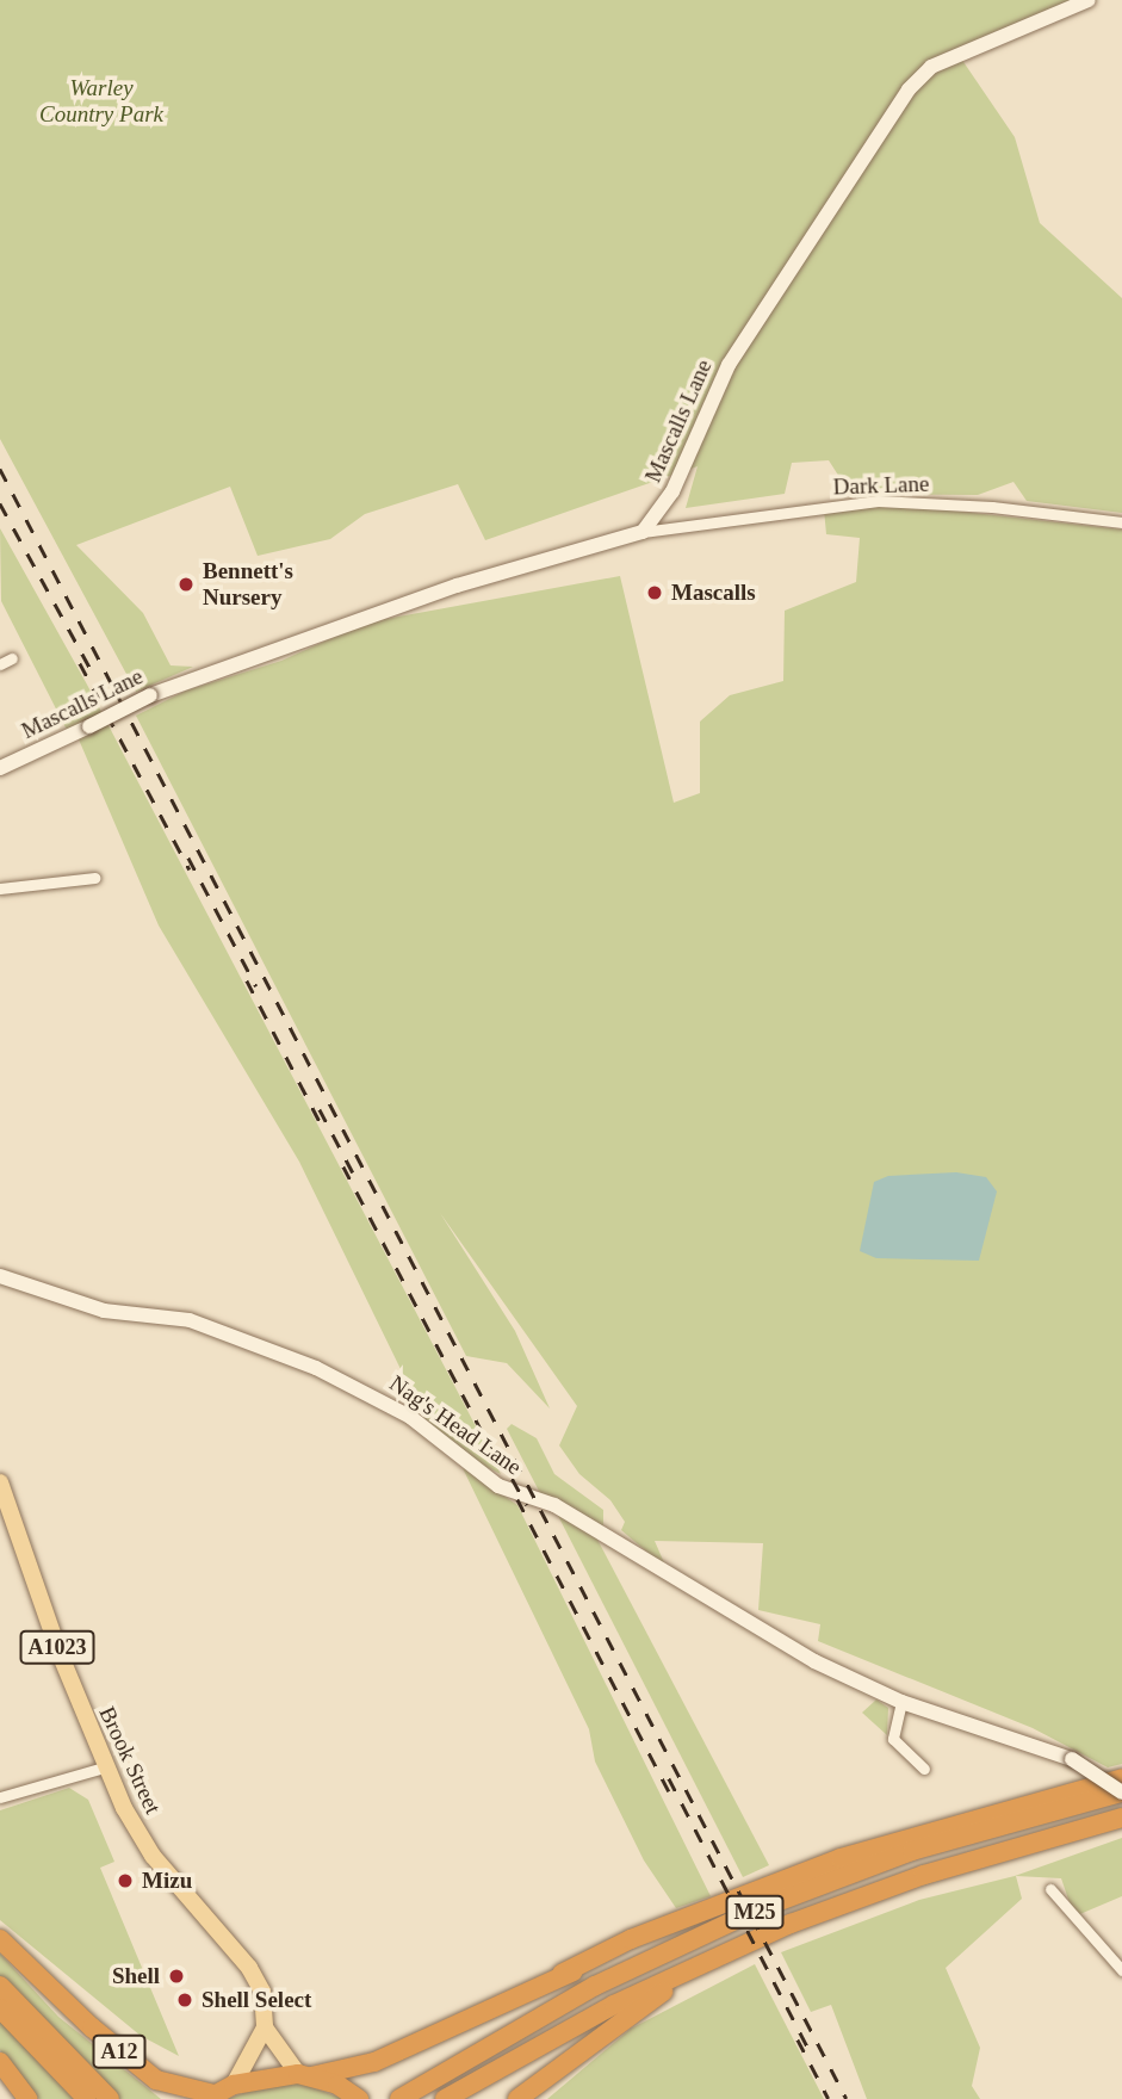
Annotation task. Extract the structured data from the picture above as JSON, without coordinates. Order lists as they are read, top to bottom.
{
  "streets": {
    "highway": ["M25", "A12"],
    "main road": ["A1023", "Brook Street"],
    "street": ["Mascalls Lane", "Dark Lane", "Nag's Head Lane"]
  },
  "crossings": [
    ["Mascalls Lane", "Dark Lane"],
    ["Nag's Head Lane", "M25"],
    ["Brook Street", "M25"]
  ],
  "parks": ["Warley Country Park"],
  "places": [
    "Bennett's Nursery",
    "Mascalls",
    "Mizu",
    "Shell",
    "Shell Select"
  ]
}
